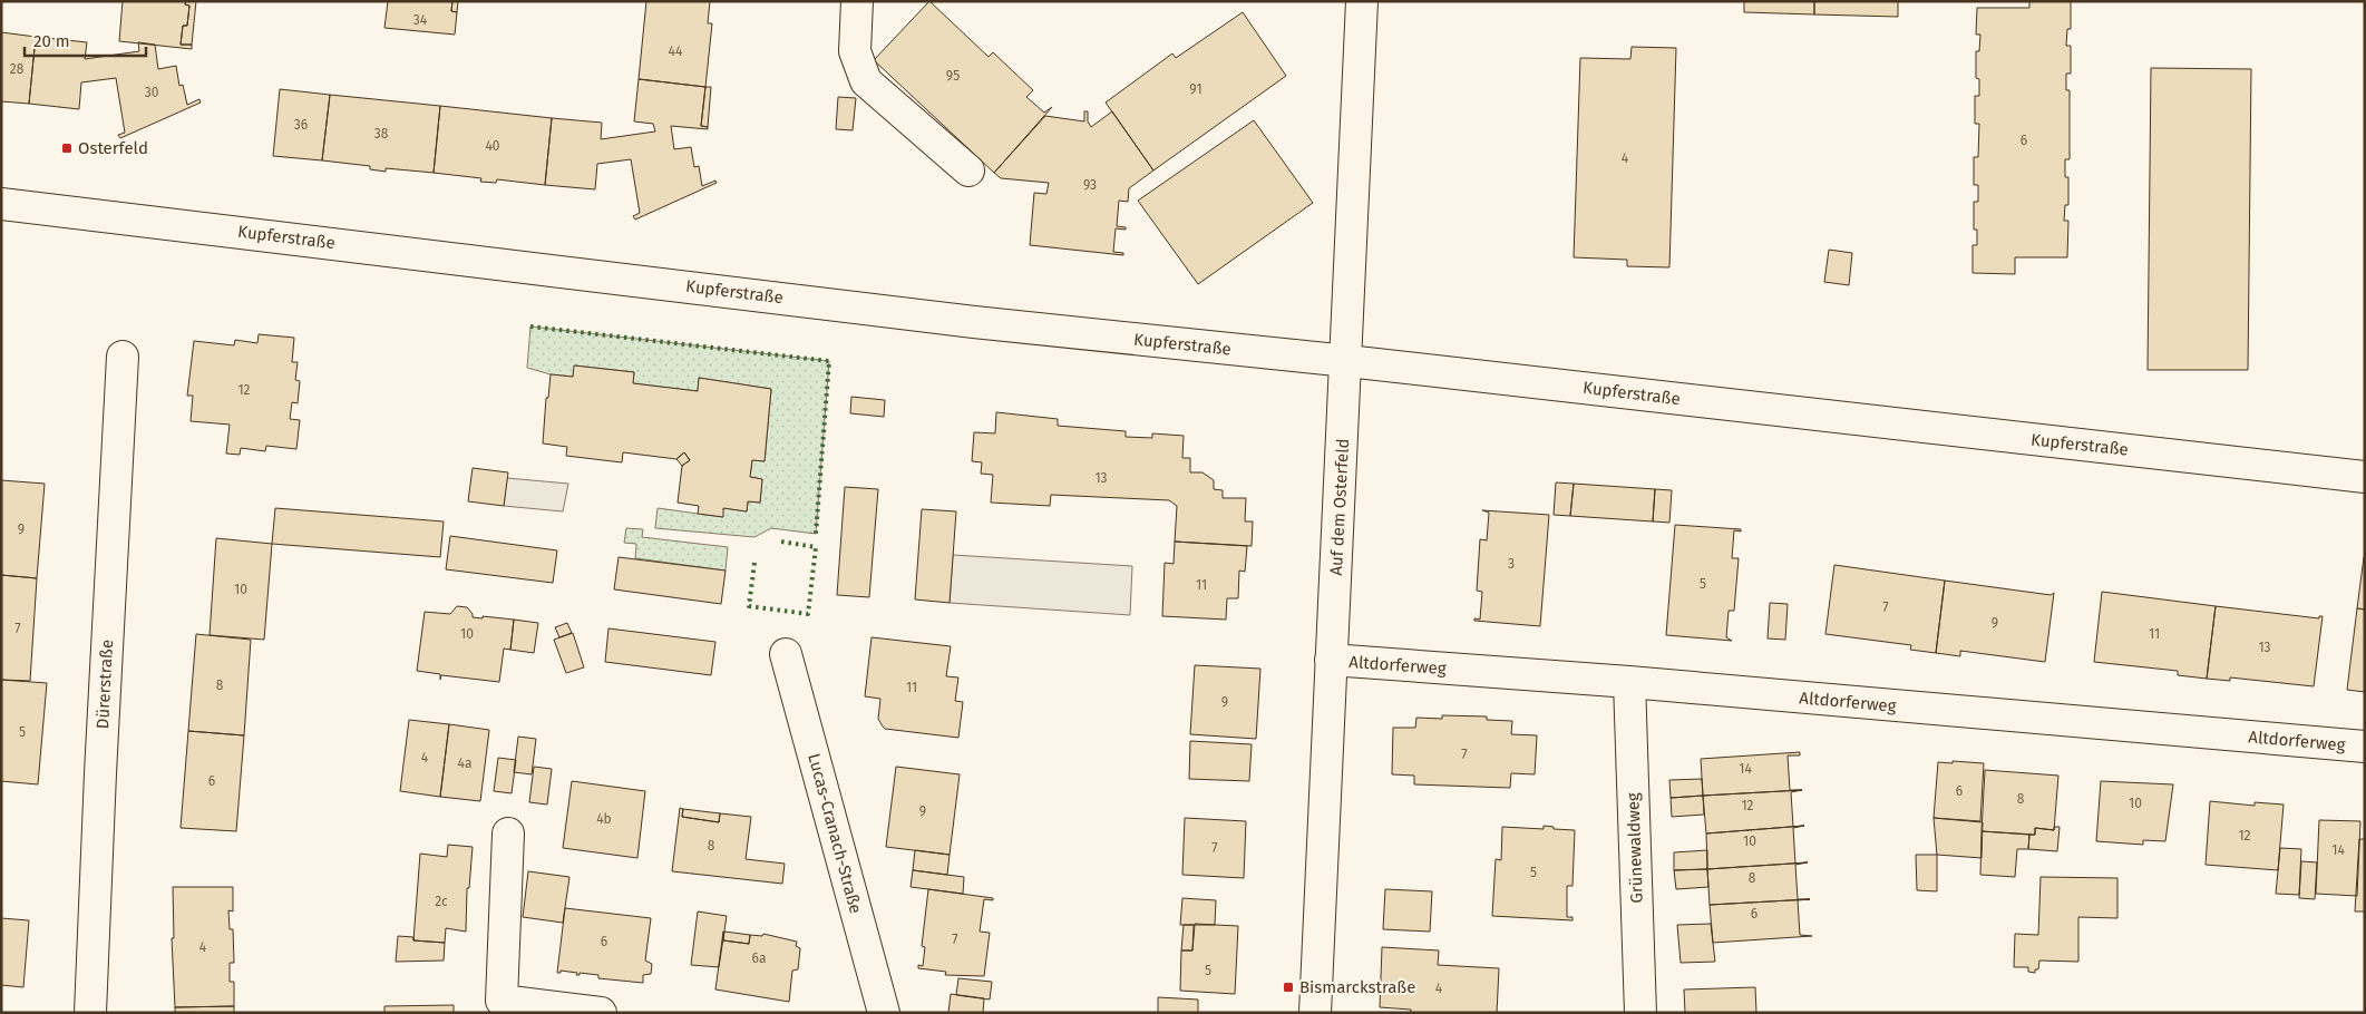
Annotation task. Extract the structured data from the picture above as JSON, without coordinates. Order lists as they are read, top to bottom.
{
  "streets": {
    "street": [
      "Kupferstraße",
      "Auf dem Osterfeld",
      "Altdorferweg",
      "Dürerstraße",
      "Lucas-Cranach-Straße",
      "Grünewaldweg"
    ]
  },
  "crossings": [
    ["Kupferstraße", "Auf dem Osterfeld"],
    ["Auf dem Osterfeld", "Altdorferweg"],
    ["Altdorferweg", "Grünewaldweg"]
  ],
  "places": {
    "transit": ["Osterfeld", "Bismarckstraße"]
  },
  "house_numbers": [
    "34",
    "44",
    "28",
    "95",
    "91",
    "30",
    "36",
    "38",
    "6",
    "40",
    "4",
    "93",
    "12",
    "13",
    "9",
    "3",
    "5",
    "11",
    "10",
    "7",
    "9",
    "7",
    "10",
    "11",
    "13",
    "8",
    "11",
    "9",
    "5",
    "7",
    "4",
    "4a",
    "14",
    "6",
    "6",
    "8",
    "10",
    "12",
    "9",
    "4b",
    "12",
    "10",
    "8",
    "7",
    "14",
    "5",
    "8",
    "2c",
    "6",
    "7",
    "6",
    "4",
    "6a",
    "5",
    "4"
  ],
  "scale_bar": "20 m"
}
